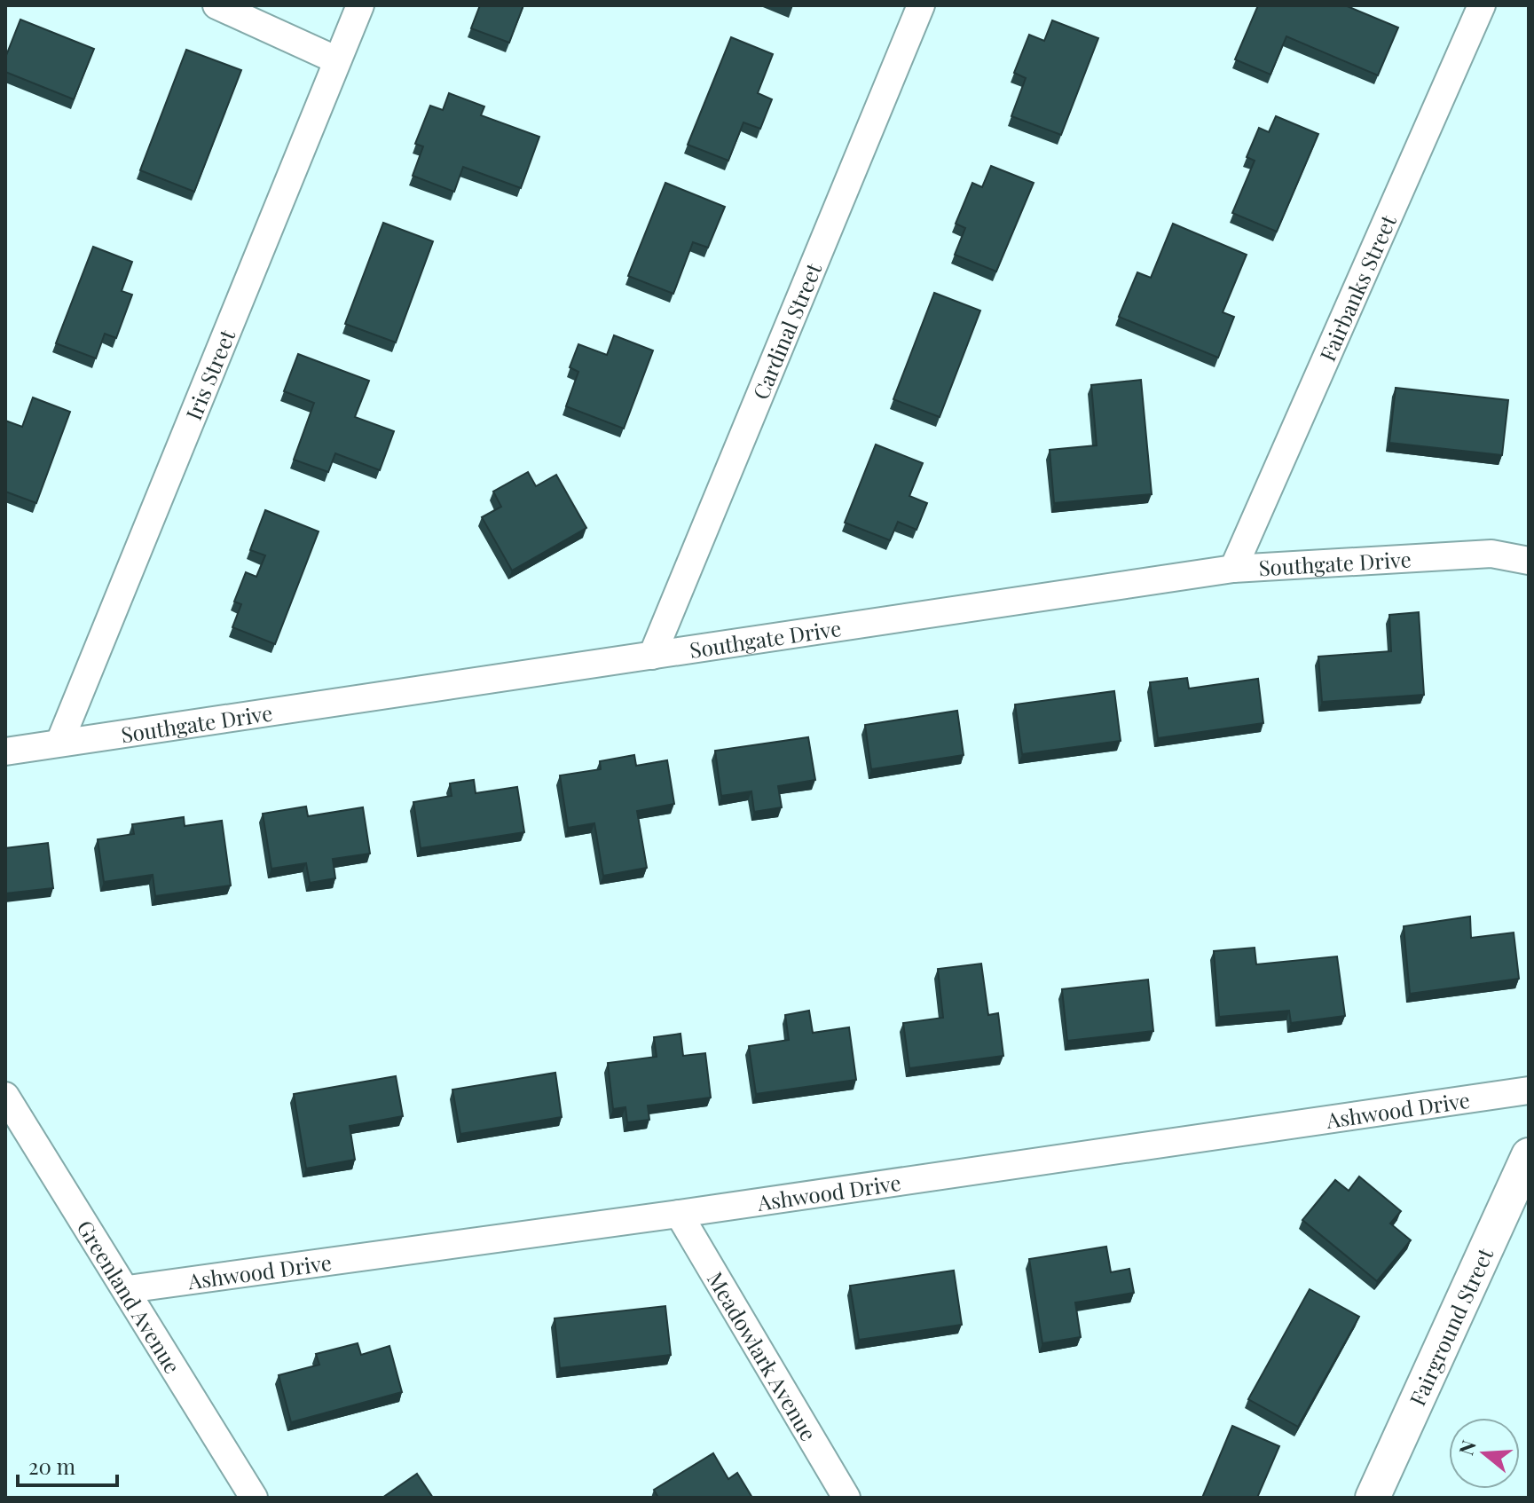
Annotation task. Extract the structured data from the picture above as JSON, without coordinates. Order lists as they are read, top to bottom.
{
  "streets": {
    "street": [
      "Fairbanks Street",
      "Cardinal Street",
      "Iris Street",
      "Southgate Drive",
      "Ashwood Drive",
      "Greenland Avenue",
      "Fairground Street",
      "Meadowlark Avenue"
    ]
  },
  "crossings": [
    ["Fairbanks Street", "Southgate Drive"],
    ["Cardinal Street", "Southgate Drive"],
    ["Iris Street", "Southgate Drive"],
    ["Ashwood Drive", "Greenland Avenue"],
    ["Ashwood Drive", "Meadowlark Avenue"]
  ],
  "scale_bar": "20 m",
  "north": "left"
}
